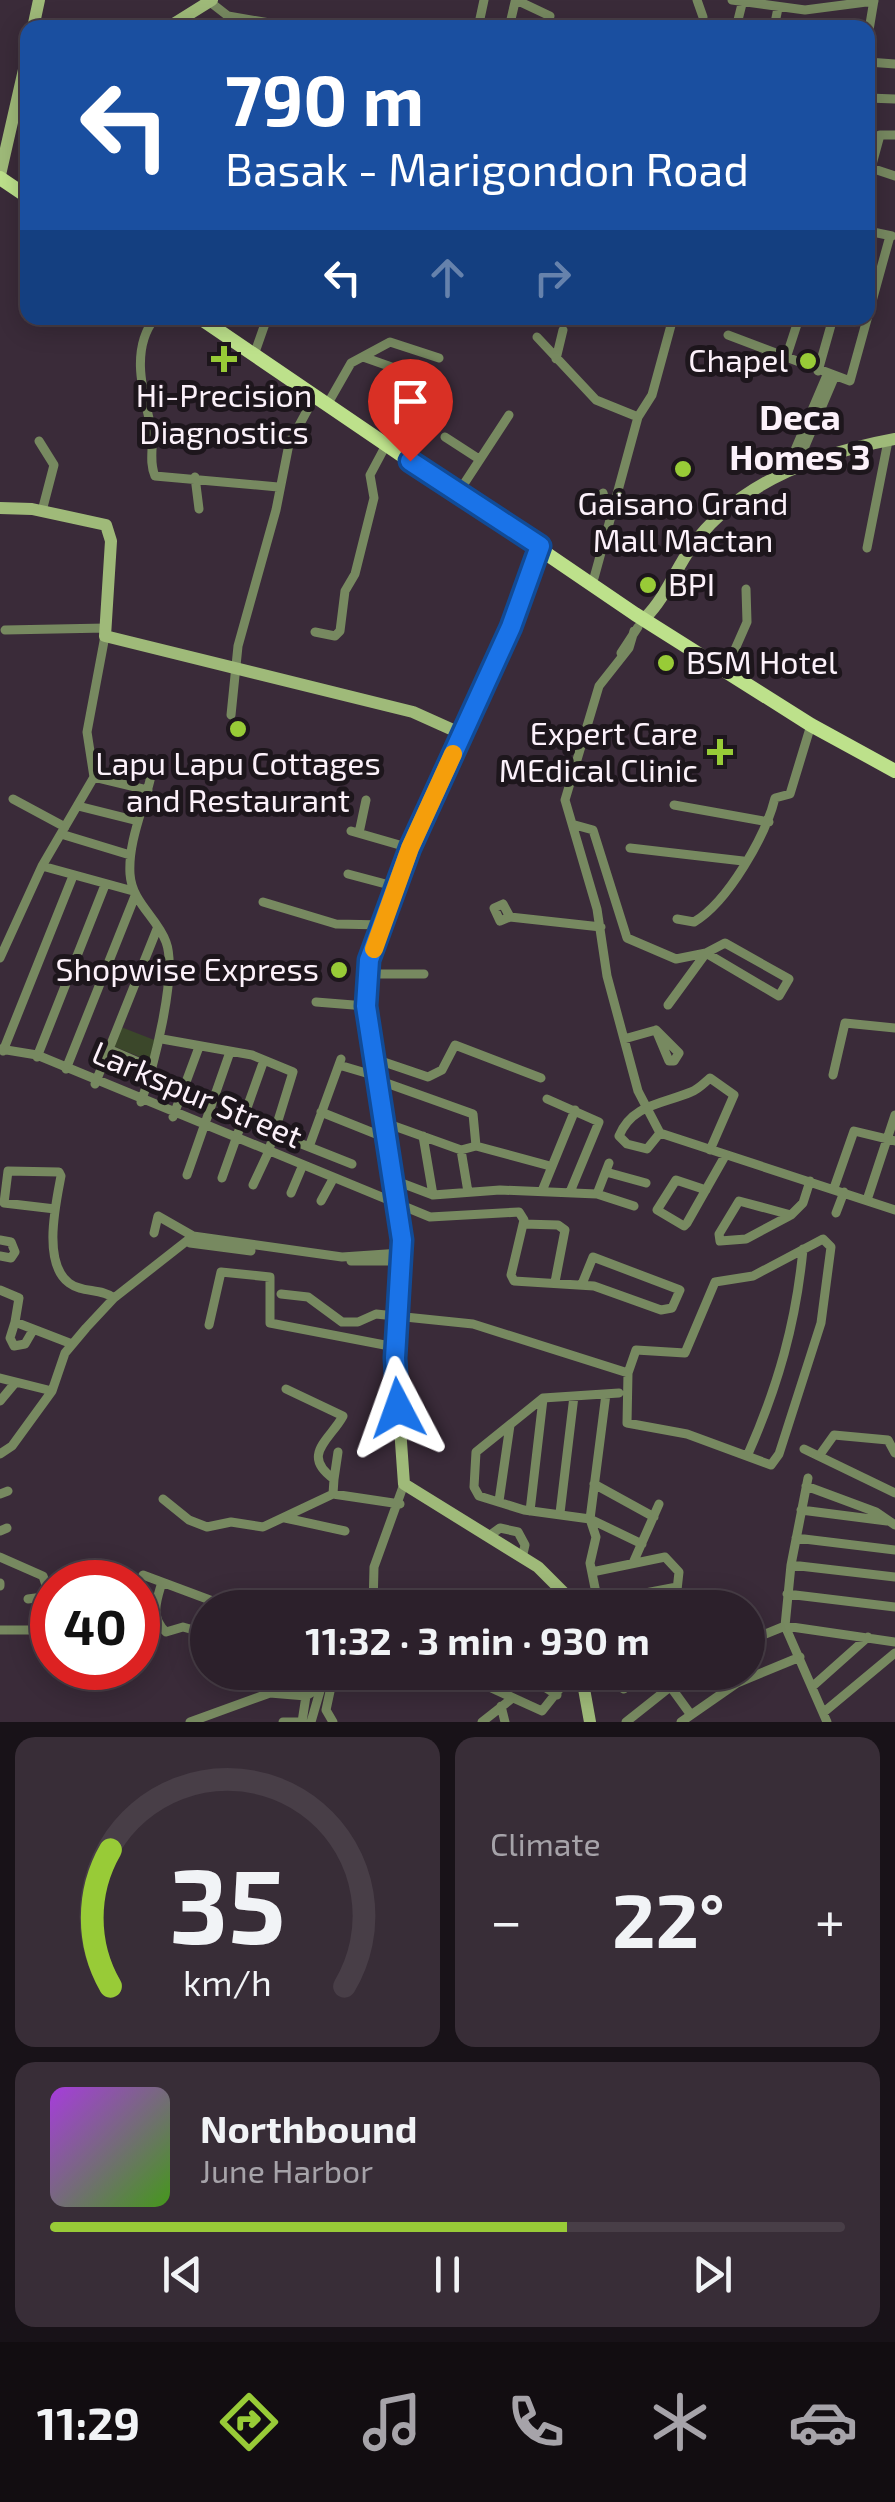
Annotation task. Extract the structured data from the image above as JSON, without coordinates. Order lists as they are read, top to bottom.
{
  "streets": {
    "street": ["Larkspur Street"]
  },
  "districts": ["Deca Homes 3"],
  "places": {
    "health": ["Hi-Precision Diagnostics", "Expert Care MEdical Clinic"],
    "other": [
      "Chapel",
      "Gaisano Grand Mall Mactan",
      "BPI",
      "BSM Hotel",
      "Lapu Lapu Cottages and Restaurant",
      "Shopwise Express"
    ]
  },
  "page": {
    "turn": ["790 m", "Basak - Marigondon Road"],
    "limit": "40",
    "trip": "11:32 · 3 min · 930 m",
    "tile": "Climate",
    "heat": ["−", "22°", "+"],
    "song": ["Northbound", "June Harbor"],
    "tabs": "11:29",
    "gauge": ["35", "km/h"]
  }
}
